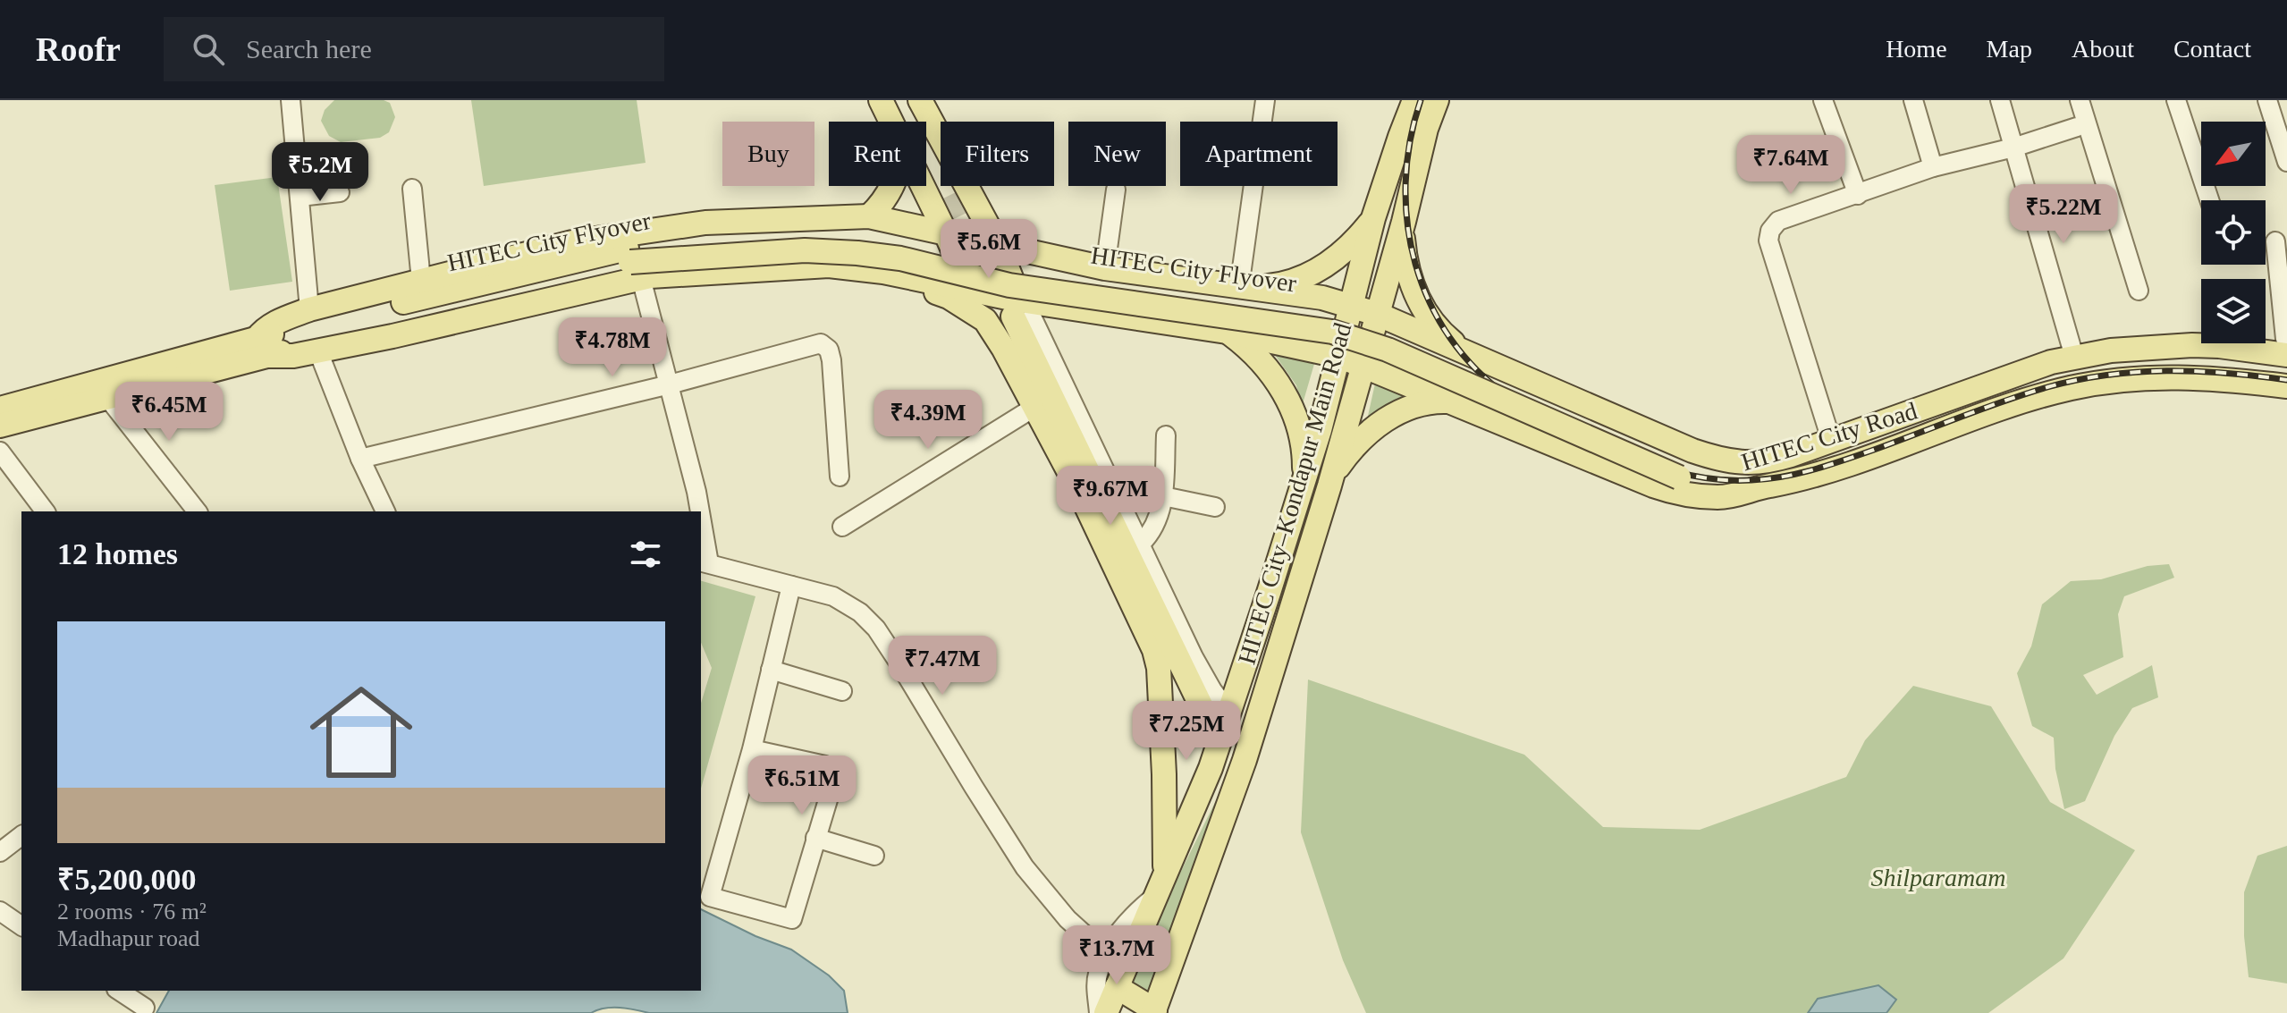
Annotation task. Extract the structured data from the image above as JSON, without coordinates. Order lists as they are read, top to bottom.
{
  "streets": {
    "main road": ["HITEC City Flyover", "HITEC City Road", "HITEC City–Kondapur Main Road"]
  },
  "crossings": [
    ["HITEC City Flyover", "HITEC City Road"],
    ["HITEC City Road", "HITEC City–Kondapur Main Road"]
  ],
  "parks": ["Shilparamam"],
  "north": "bottom left",
  "page": {
    "header": "Roofr",
    "search": "Search here",
    "nav": [
      "Home",
      "Map",
      "About",
      "Contact"
    ],
    "chip": [
      "Buy",
      "Rent",
      "Filters",
      "New",
      "Apartment"
    ],
    "price": [
      "₹7.64M",
      "₹5.2M",
      "₹5.22M",
      "₹5.6M",
      "₹4.78M",
      "₹6.45M",
      "₹4.39M",
      "₹9.67M",
      "₹7.47M",
      "₹7.25M",
      "₹6.51M",
      "₹13.7M"
    ],
    "heading": "12 homes",
    "list": [
      {
        "name": "₹5,200,000",
        "note": "2 rooms · 76 m² · Madhapur road"
      }
    ]
  }
}
